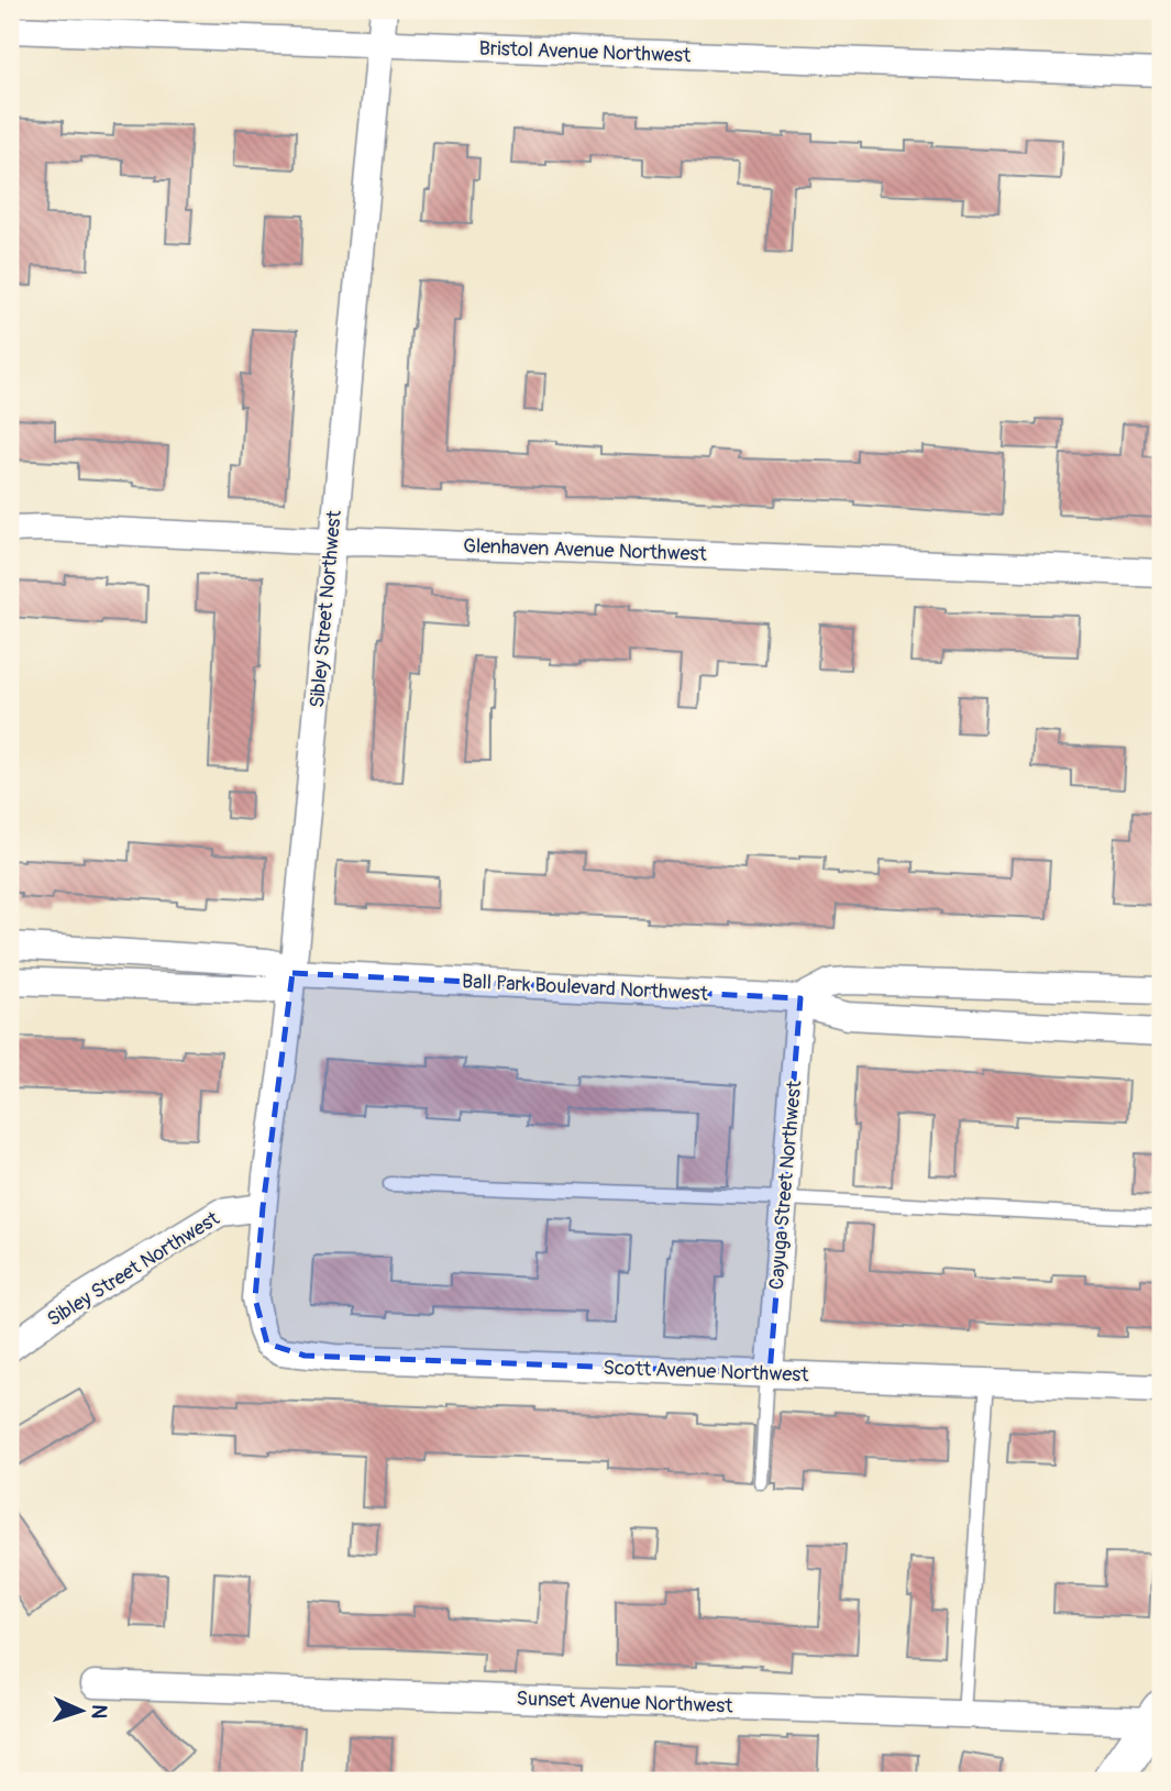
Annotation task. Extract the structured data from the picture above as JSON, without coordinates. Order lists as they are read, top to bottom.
{
  "streets": {
    "street": [
      "Bristol Avenue Northwest",
      "Glenhaven Avenue Northwest",
      "Sibley Street Northwest",
      "Ball Park Boulevard Northwest",
      "Cayuga Street Northwest",
      "Scott Avenue Northwest",
      "Sunset Avenue Northwest"
    ]
  },
  "crossings": [
    ["Bristol Avenue Northwest", "Sibley Street Northwest"],
    ["Glenhaven Avenue Northwest", "Sibley Street Northwest"],
    ["Sibley Street Northwest", "Ball Park Boulevard Northwest"],
    ["Sibley Street Northwest", "Scott Avenue Northwest"],
    ["Ball Park Boulevard Northwest", "Cayuga Street Northwest"],
    ["Cayuga Street Northwest", "Scott Avenue Northwest"]
  ],
  "north": "right"
}
